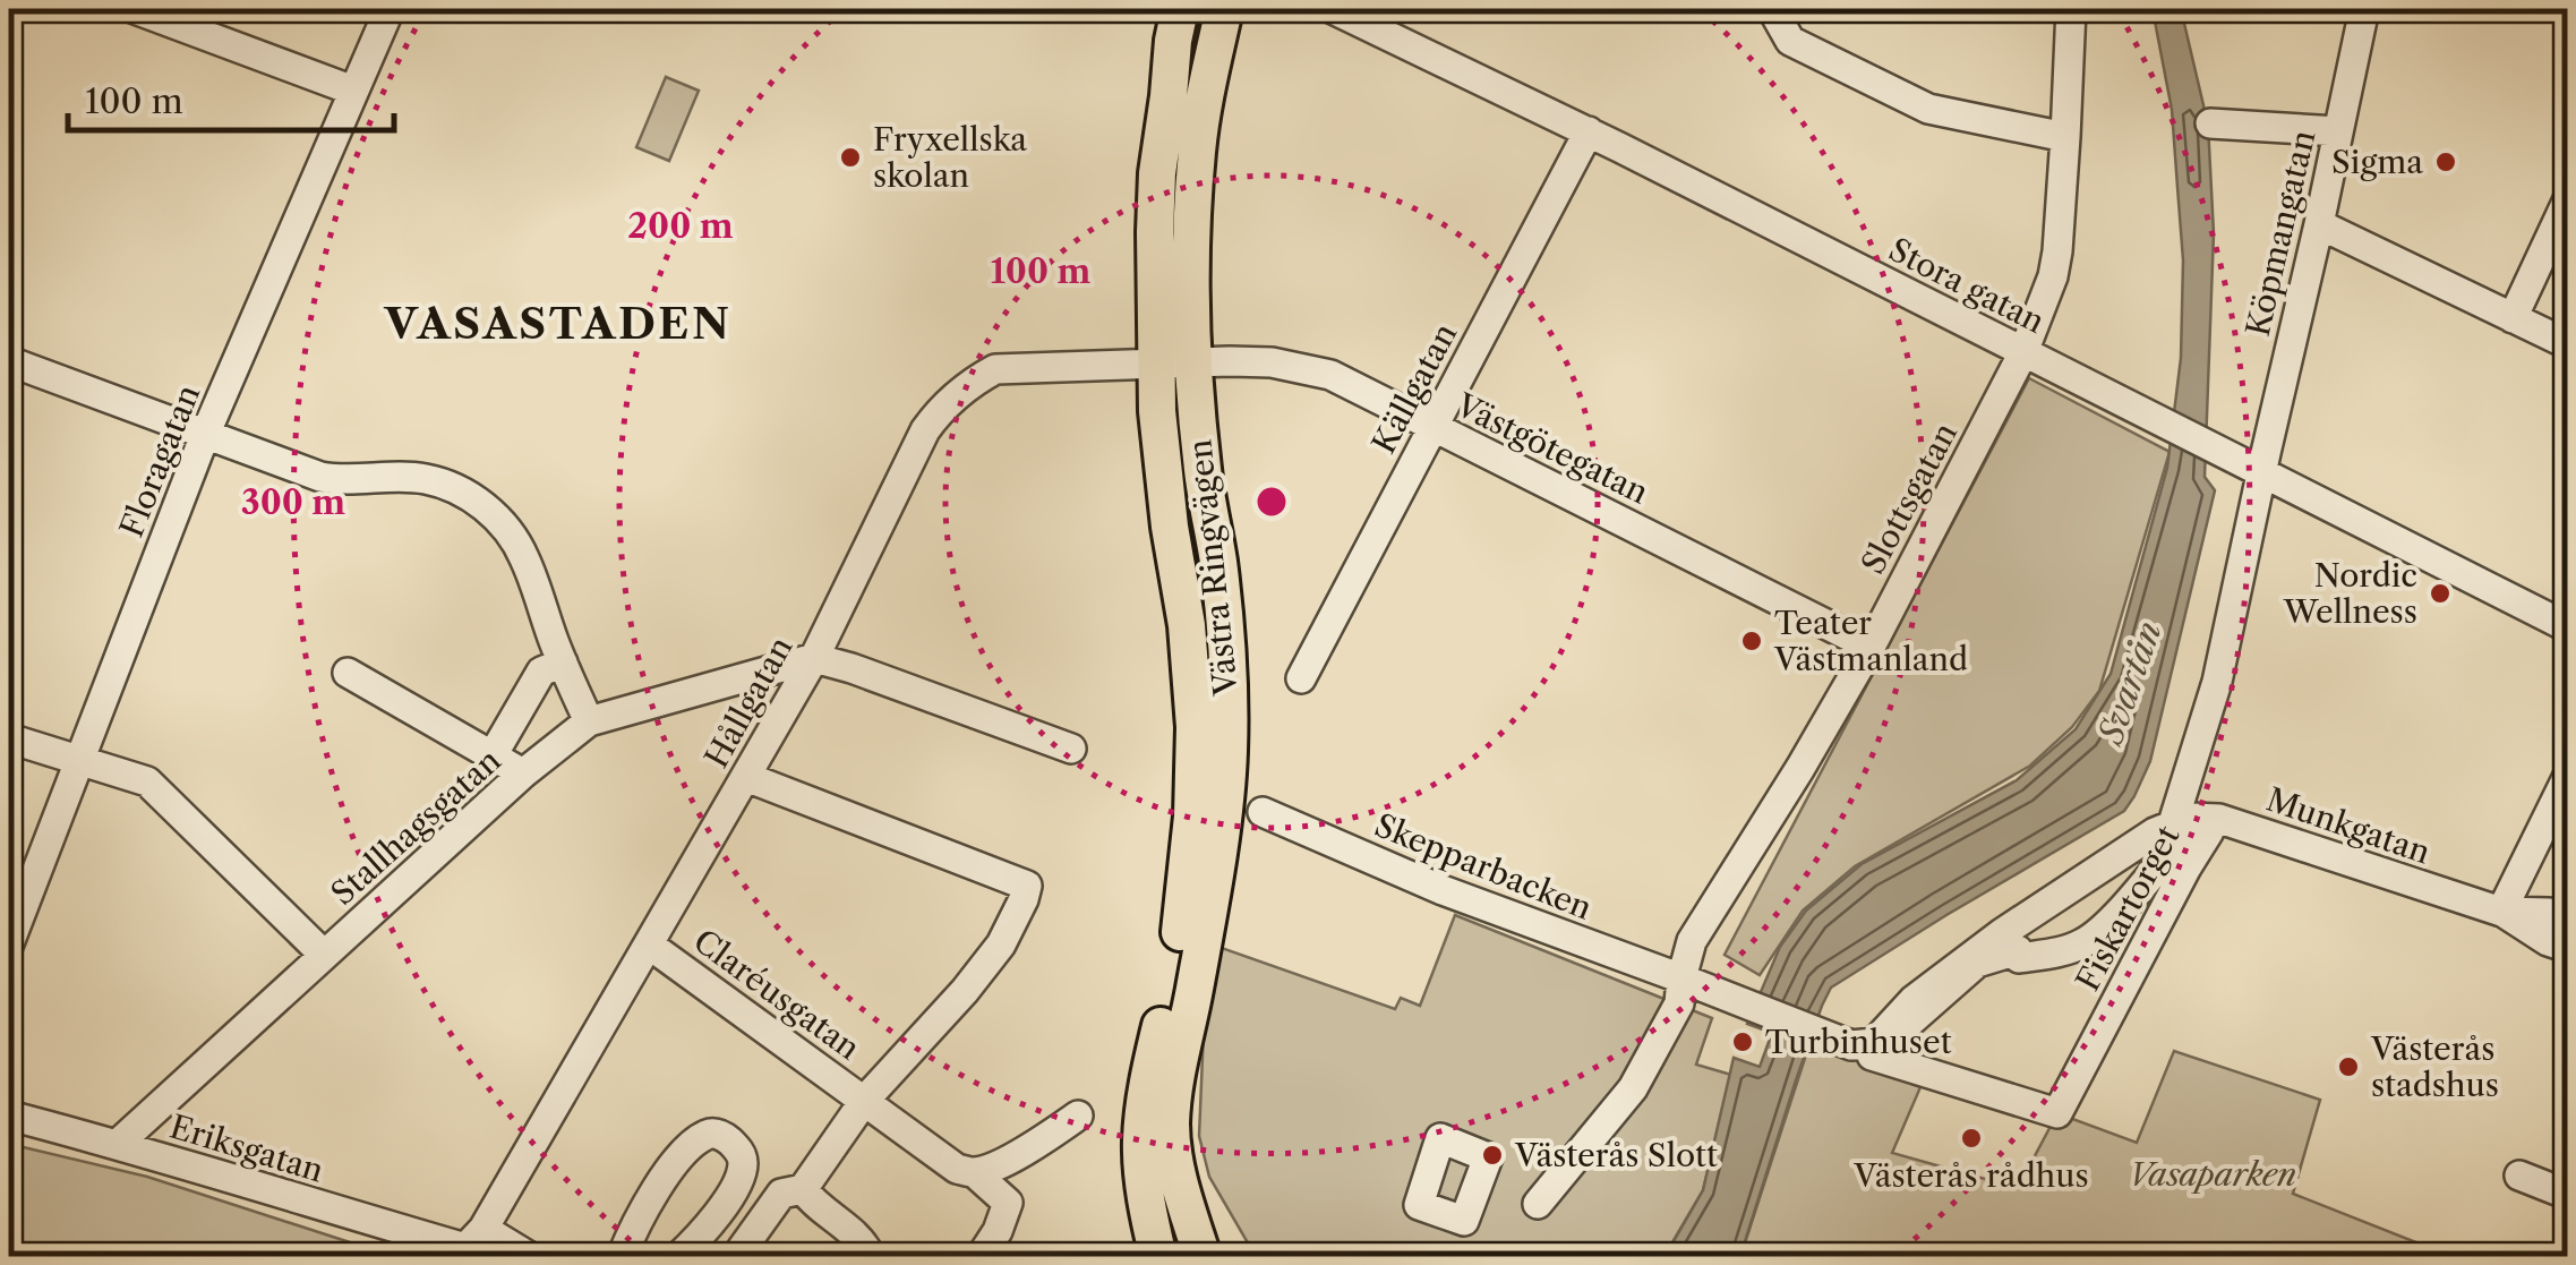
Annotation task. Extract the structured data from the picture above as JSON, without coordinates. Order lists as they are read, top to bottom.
{
  "streets": {
    "main road": ["Västra Ringvägen"],
    "street": [
      "Köpmangatan",
      "Stora gatan",
      "Källgatan",
      "Västgötegatan",
      "Floragatan",
      "Slottsgatan",
      "Hållgatan",
      "Munkgatan",
      "Stallhagsgatan",
      "Skepparbacken",
      "Fiskartorget",
      "Claréusgatan",
      "Eriksgatan"
    ]
  },
  "crossings": [
    ["Köpmangatan", "Stora gatan"],
    ["Köpmangatan", "Munkgatan"],
    ["Köpmangatan", "Fiskartorget"],
    ["Stora gatan", "Källgatan"],
    ["Stora gatan", "Slottsgatan"],
    ["Källgatan", "Västgötegatan"],
    ["Västgötegatan", "Slottsgatan"],
    ["Västgötegatan", "Västra Ringvägen"],
    ["Västgötegatan", "Hållgatan"],
    ["Slottsgatan", "Skepparbacken"],
    ["Västra Ringvägen", "Hållgatan"],
    ["Hållgatan", "Stallhagsgatan"],
    ["Hållgatan", "Claréusgatan"],
    ["Hållgatan", "Eriksgatan"],
    ["Munkgatan", "Fiskartorget"],
    ["Stallhagsgatan", "Eriksgatan"],
    ["Skepparbacken", "Fiskartorget"]
  ],
  "districts": ["VASASTADEN"],
  "water": ["Svartån"],
  "parks": ["Vasaparken"],
  "places": [
    "Fryxellska skolan",
    "Sigma",
    "Nordic Wellness",
    "Teater Västmanland",
    "Turbinhuset",
    "Västerås stadshus",
    "Västerås rådhus",
    "Västerås Slott"
  ],
  "scale_bar": "100 m",
  "rings": ["200 m", "100 m", "300 m"]
}
